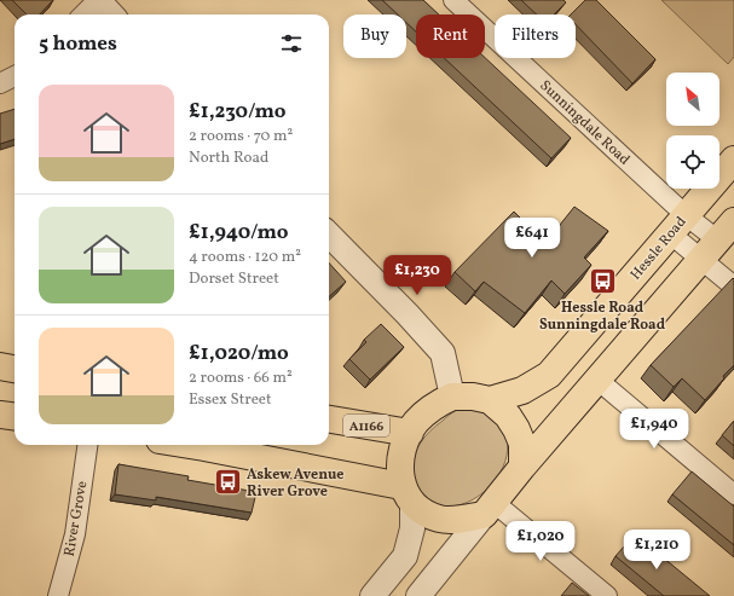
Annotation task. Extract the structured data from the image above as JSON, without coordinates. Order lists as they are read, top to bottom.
{
  "streets": {
    "main road": ["Hessle Road", "A1166"],
    "street": ["Sunningdale Road", "River Grove"]
  },
  "crossings": [
    ["Sunningdale Road", "Hessle Road"],
    ["Hessle Road", "A1166"]
  ],
  "places": {
    "bus stop": ["Hessle Road Sunningdale Road", "Askew Avenue River Grove"]
  },
  "north": "top left",
  "page": {
    "chip": ["Buy", "Rent", "Filters"],
    "heading": "5 homes",
    "list": [
      {
        "name": "£1,230/mo",
        "note": "2 rooms · 70 m² · North Road"
      },
      {
        "name": "£1,940/mo",
        "note": "4 rooms · 120 m² · Dorset Street"
      },
      {
        "name": "£1,020/mo",
        "note": "2 rooms · 66 m² · Essex Street"
      }
    ],
    "price": [
      "£641",
      "£1,230",
      "£1,940",
      "£1,020",
      "£1,210"
    ]
  }
}
